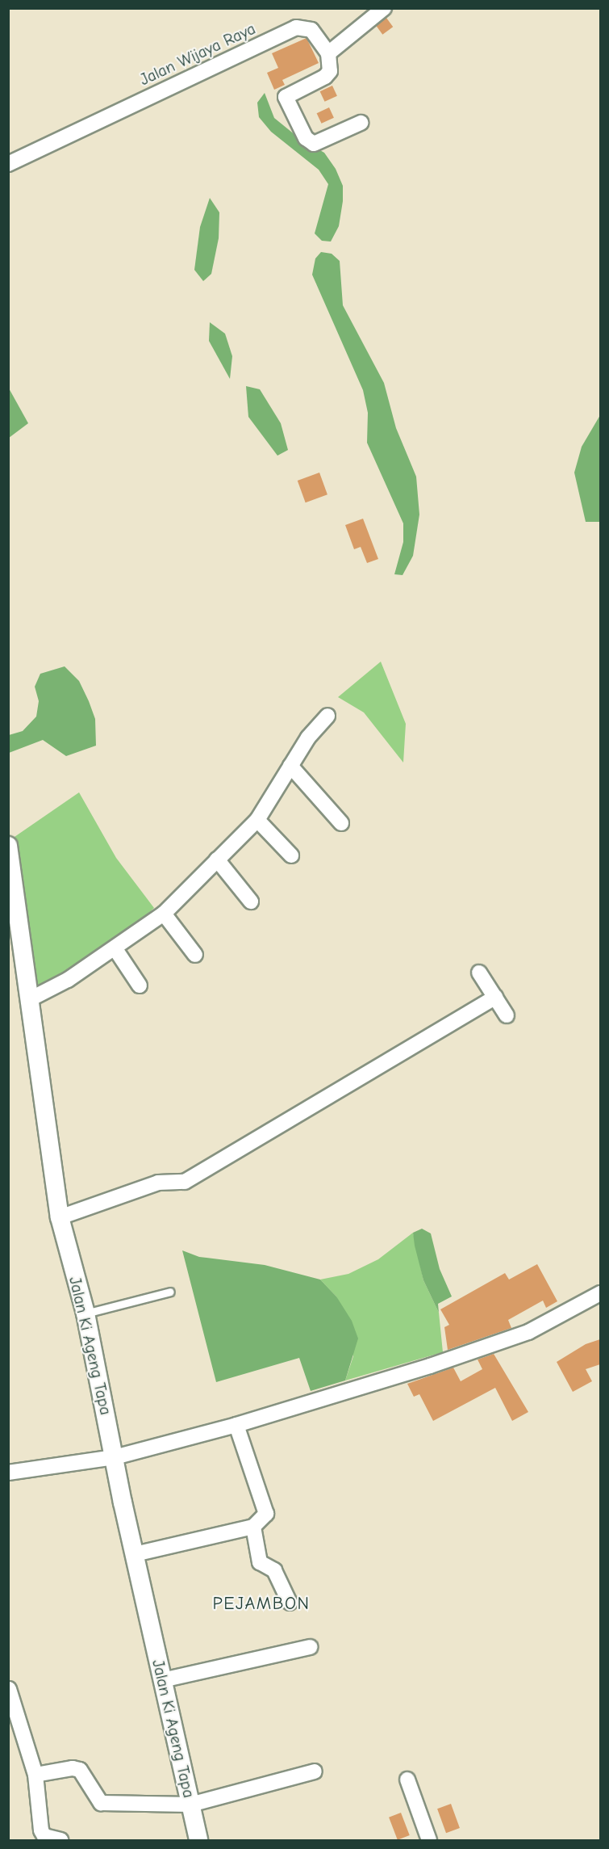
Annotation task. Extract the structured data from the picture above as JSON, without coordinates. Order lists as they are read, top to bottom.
{
  "streets": {
    "street": ["Jalan Wijaya Raya", "Jalan Ki Ageng Tapa"]
  },
  "districts": ["PEJAMBON"]
}
